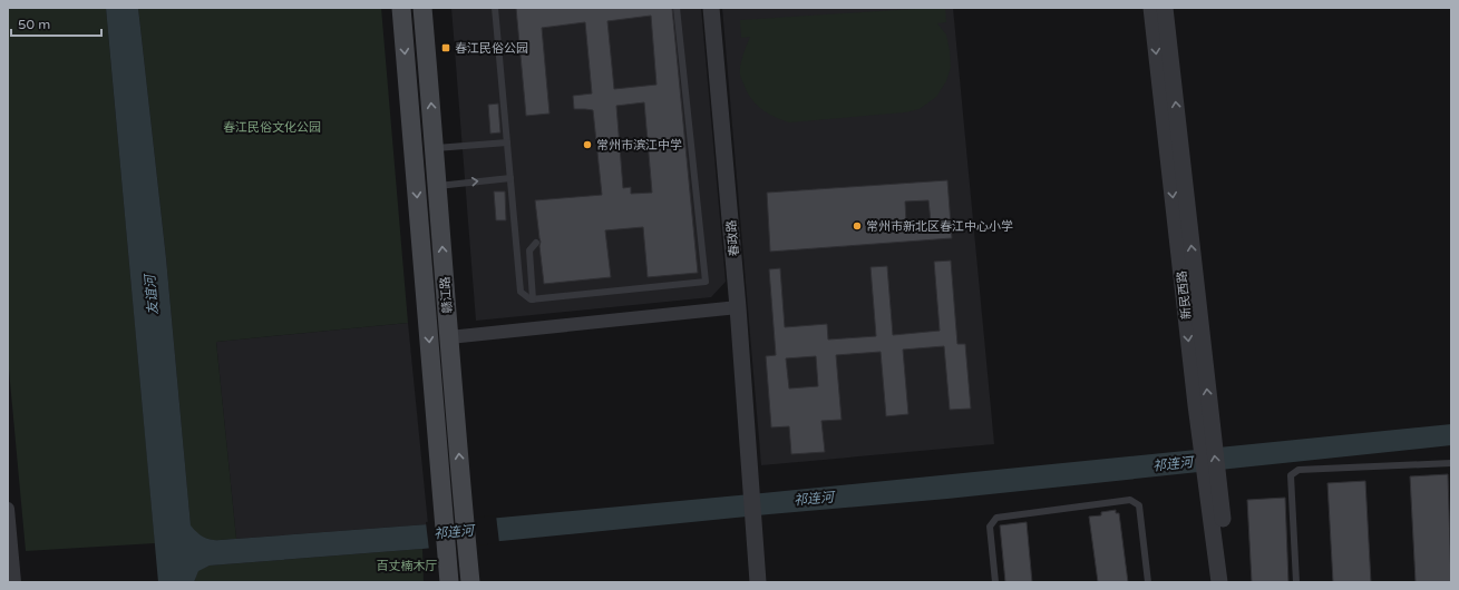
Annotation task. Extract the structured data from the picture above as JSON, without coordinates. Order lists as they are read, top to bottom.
{
  "streets": {
    "main road": ["赣江路"],
    "street": ["春政路", "新民西路"]
  },
  "water": ["友谊河", "祁连河"],
  "parks": ["春江民俗文化公园", "百丈楠木厅"],
  "places": {
    "transit": ["春江民俗公园"],
    "other": ["常州市滨江中学", "常州市新北区春江中心小学"]
  },
  "scale_bar": "50 m"
}
